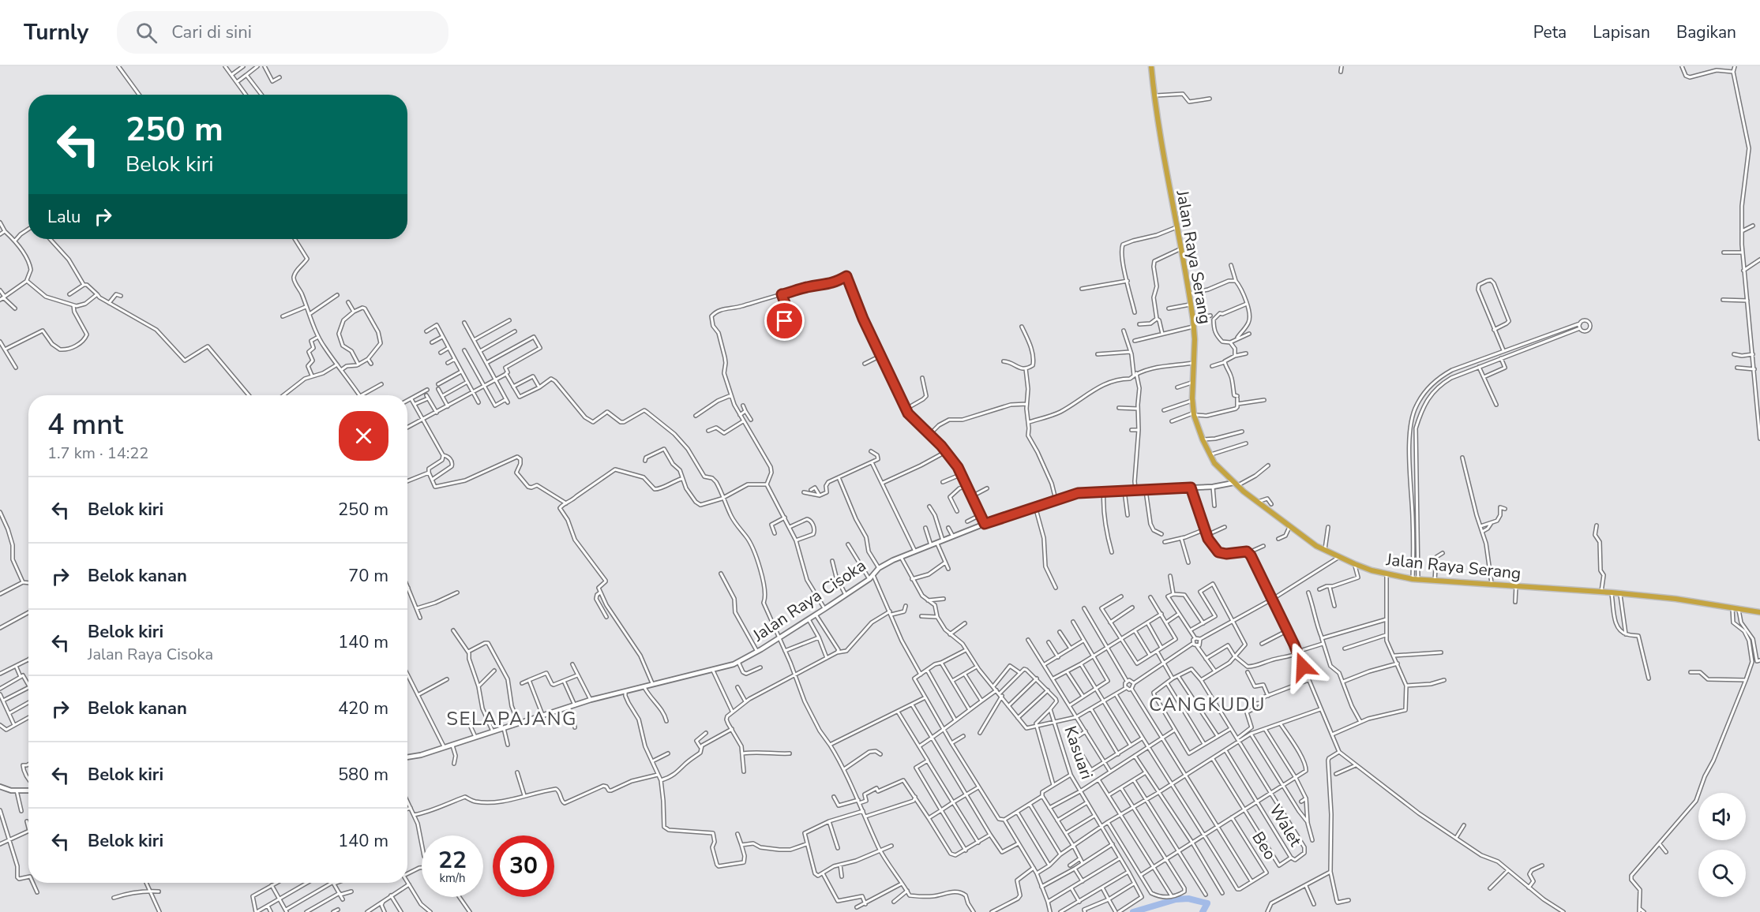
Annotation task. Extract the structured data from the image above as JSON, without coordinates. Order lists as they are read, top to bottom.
{
  "streets": {
    "highway": ["Jalan Raya Serang"],
    "street": [
      "Jalan Raya Cisoka",
      "Kasuari",
      "Walet",
      "Beo"
    ]
  },
  "crossings": [
    ["Jalan Raya Serang", "Jalan Raya Cisoka"]
  ],
  "districts": ["CANGKUDU", "SELAPAJANG"],
  "page": {
    "header": "Turnly",
    "search": "Cari di sini",
    "nav": ["Peta", "Lapisan", "Bagikan"],
    "turn": ["250 m", "Belok kiri"],
    "then": "Lalu",
    "heading": ["4 mnt", "1.7 km · 14:22"],
    "list": [
      {
        "name": "Belok kiri",
        "value": "250 m"
      },
      {
        "name": "Belok kanan",
        "value": "70 m"
      },
      {
        "name": "Belok kiri",
        "note": "Jalan Raya Cisoka",
        "value": "140 m"
      },
      {
        "name": "Belok kanan",
        "value": "420 m"
      },
      {
        "name": "Belok kiri",
        "value": "580 m"
      },
      {
        "name": "Belok kiri",
        "value": "140 m"
      }
    ],
    "speed": "22 km/h",
    "limit": "30"
  }
}
